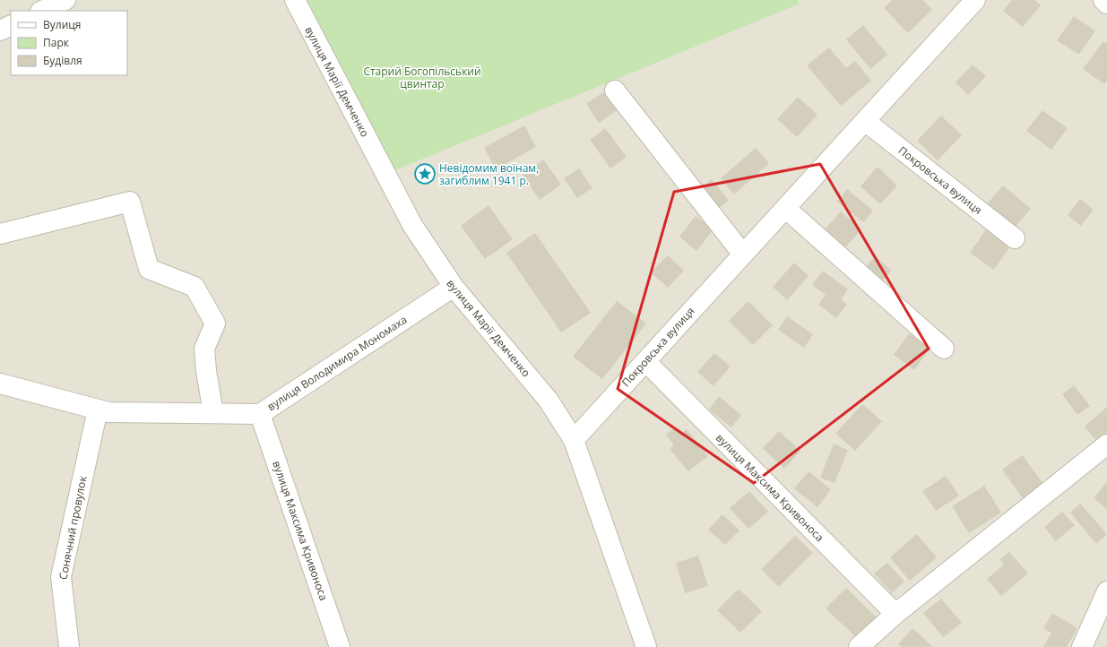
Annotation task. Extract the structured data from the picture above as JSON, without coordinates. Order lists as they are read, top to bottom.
{
  "streets": {
    "street": [
      "вулиця Марії Демченко",
      "Покровська вулиця",
      "вулиця Володимира Мономаха",
      "вулиця Максима Кривоноса",
      "Сонячний провулок"
    ]
  },
  "crossings": [
    ["вулиця Марії Демченко", "Покровська вулиця"],
    ["вулиця Марії Демченко", "вулиця Володимира Мономаха"],
    ["Покровська вулиця", "вулиця Максима Кривоноса"],
    ["вулиця Володимира Мономаха", "вулиця Максима Кривоноса"],
    ["вулиця Володимира Мономаха", "Сонячний провулок"]
  ],
  "parks": ["Старий Богопільський цвинтар"],
  "places": {
    "place": ["Невідомим воїнам, загиблим 1941 р."]
  },
  "legend": ["Вулиця", "Парк", "Будівля"]
}
